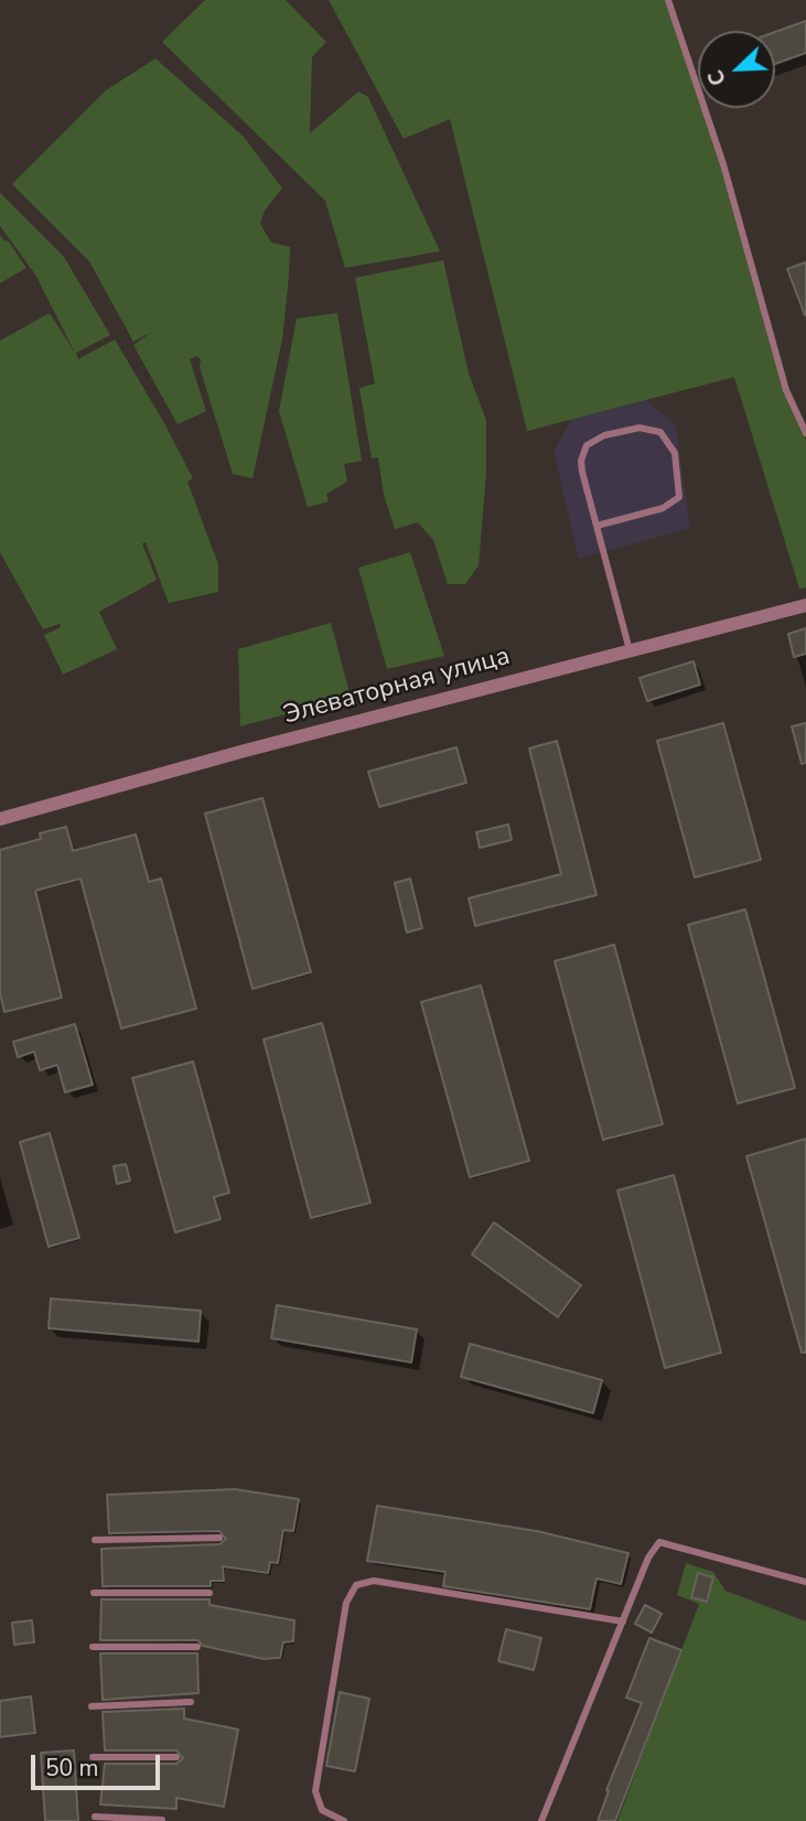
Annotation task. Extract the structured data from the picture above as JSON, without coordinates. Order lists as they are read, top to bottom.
{
  "streets": {
    "street": ["Элеваторная улица"]
  },
  "scale_bar": "50 m",
  "north": "bottom left"
}
